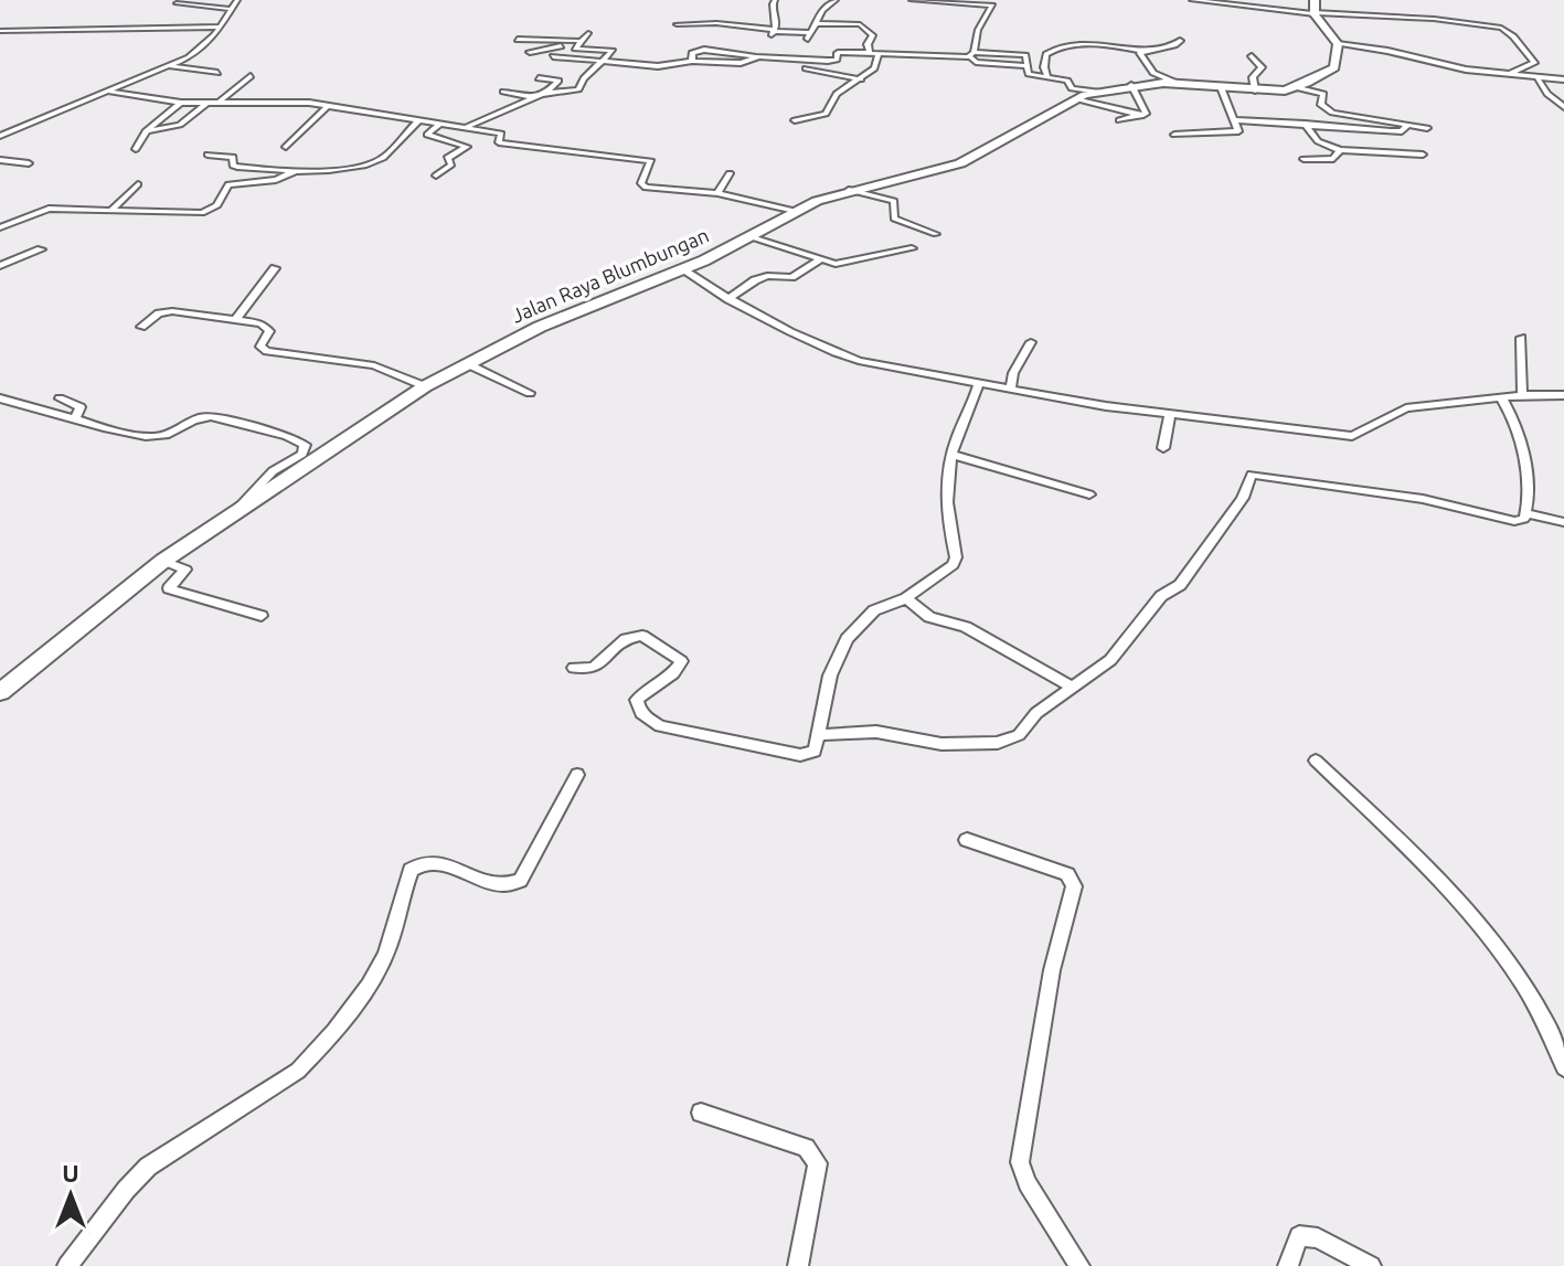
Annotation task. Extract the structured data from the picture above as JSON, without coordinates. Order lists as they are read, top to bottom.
{
  "streets": {
    "main road": ["Jalan Raya Blumbungan"]
  },
  "north": "top"
}
